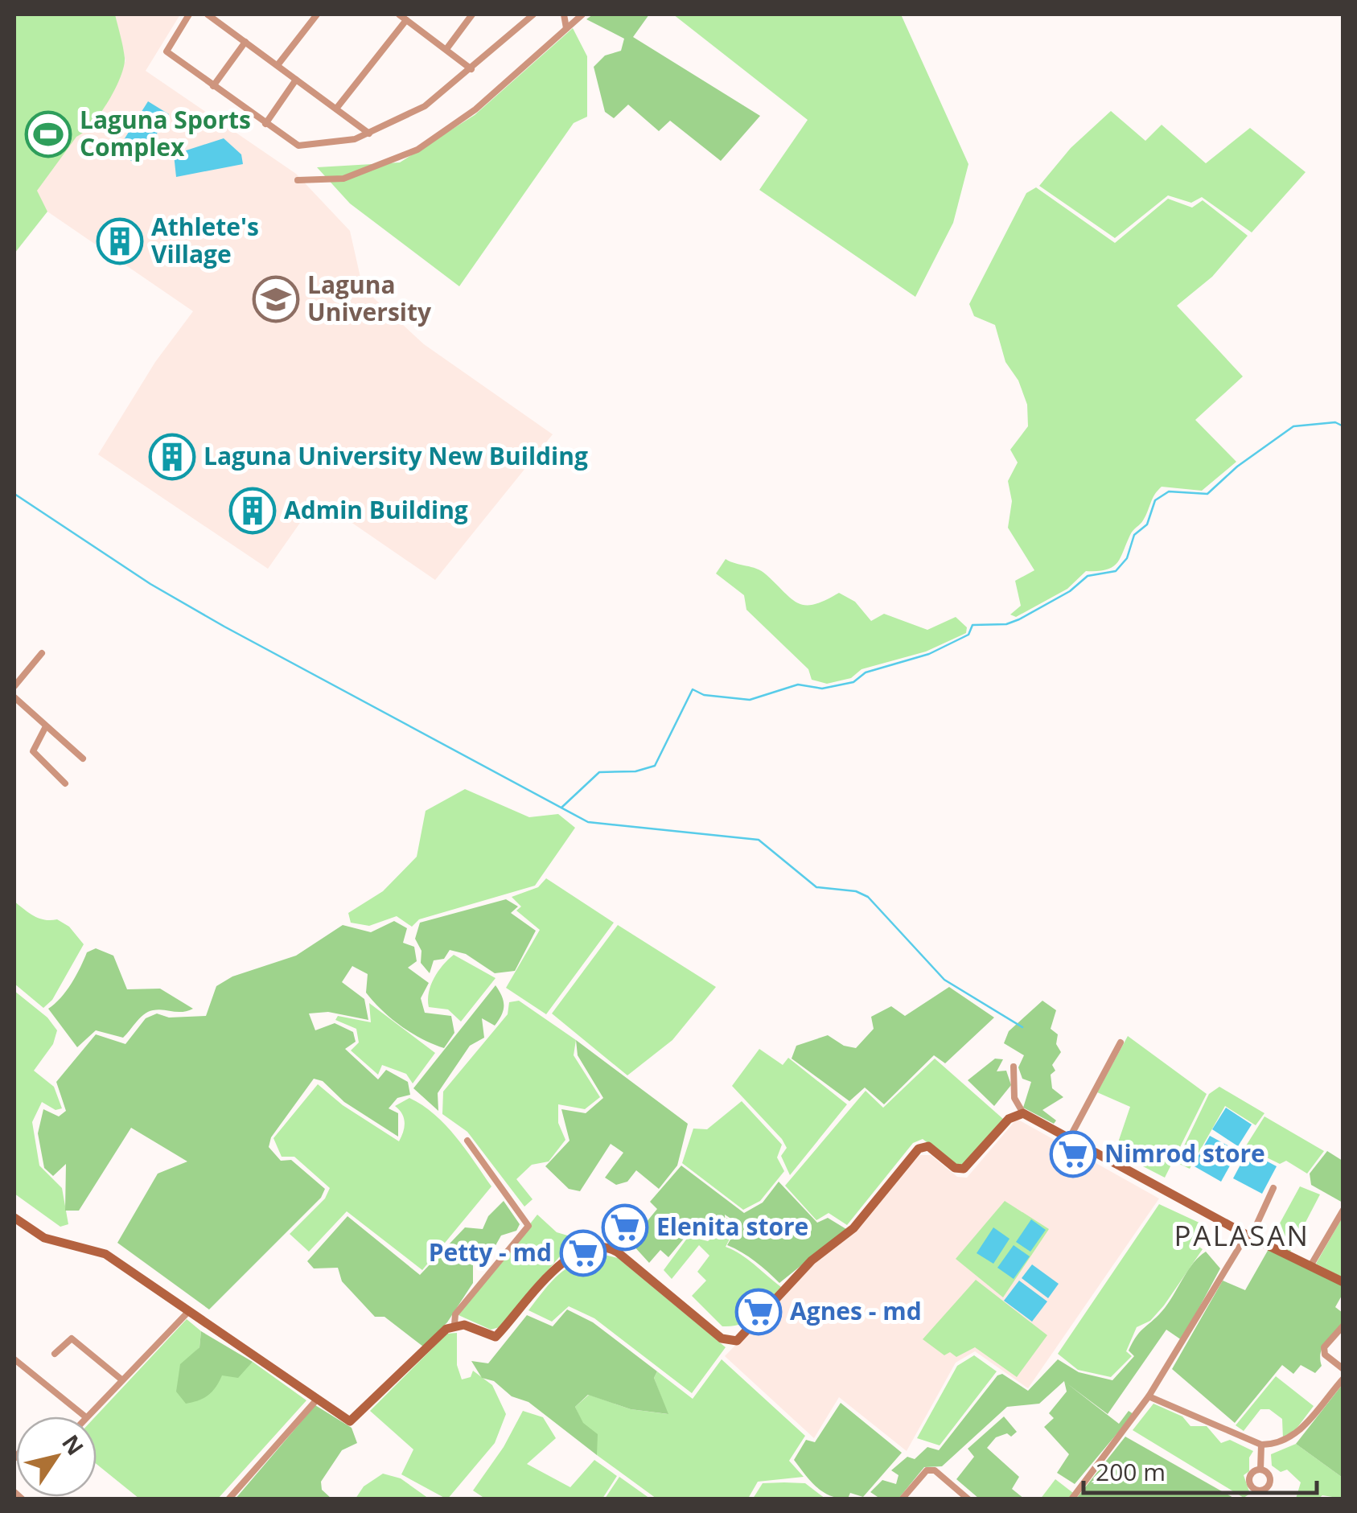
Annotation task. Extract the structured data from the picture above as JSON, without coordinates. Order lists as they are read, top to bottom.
{
  "districts": ["PALASAN"],
  "places": {
    "sports": ["Laguna Sports Complex"],
    "building": ["Athlete's Village", "Laguna University New Building", "Admin Building"],
    "school or university": ["Laguna University"],
    "supermarket": [
      "Nimrod store",
      "Elenita store",
      "Petty - md",
      "Agnes - md"
    ]
  },
  "scale_bar": "200 m",
  "north": "top right"
}
